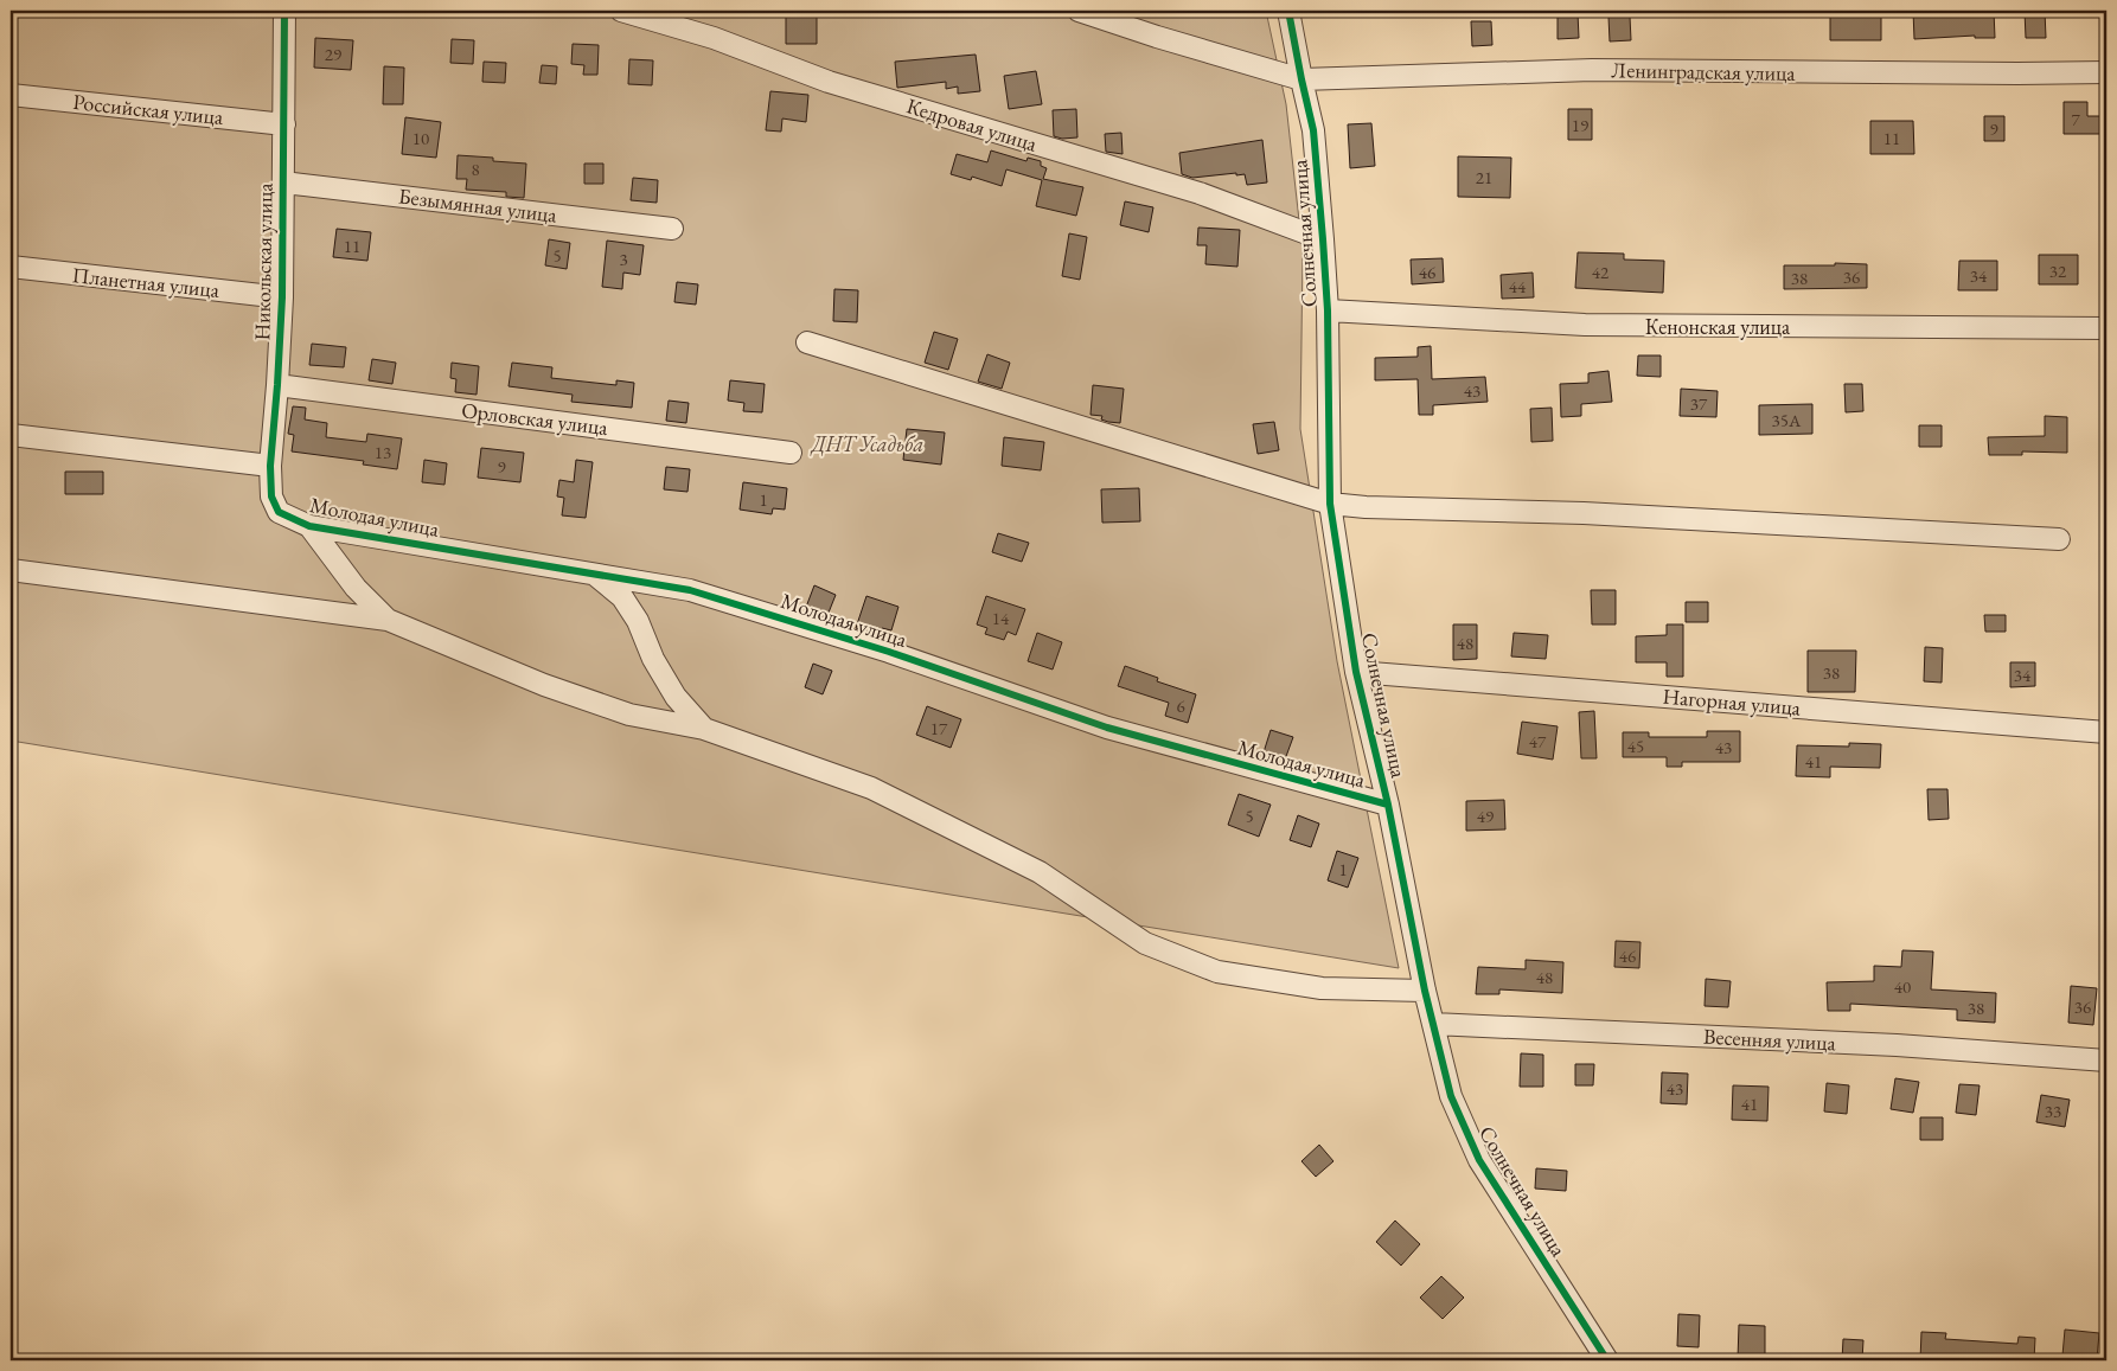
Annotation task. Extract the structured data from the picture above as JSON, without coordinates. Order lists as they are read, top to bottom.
{
  "streets": {
    "street": [
      "Ленинградская улица",
      "Российская улица",
      "Кедровая улица",
      "Безымянная улица",
      "Солнечная улица",
      "Никольская улица",
      "Планетная улица",
      "Кенонская улица",
      "Орловская улица",
      "Молодая улица",
      "Нагорная улица",
      "Весенняя улица"
    ]
  },
  "crossings": [
    ["Ленинградская улица", "Солнечная улица"],
    ["Российская улица", "Никольская улица"],
    ["Кедровая улица", "Солнечная улица"],
    ["Безымянная улица", "Никольская улица"],
    ["Солнечная улица", "Кенонская улица"],
    ["Солнечная улица", "Молодая улица"],
    ["Солнечная улица", "Нагорная улица"],
    ["Солнечная улица", "Весенняя улица"],
    ["Никольская улица", "Планетная улица"],
    ["Никольская улица", "Орловская улица"],
    ["Никольская улица", "Молодая улица"]
  ],
  "parks": ["ДНТ Усадьба"],
  "house_numbers": [
    "29",
    "7",
    "19",
    "9",
    "10",
    "11",
    "8",
    "21",
    "11",
    "5",
    "3",
    "32",
    "46",
    "42",
    "34",
    "36",
    "38",
    "44",
    "43",
    "37",
    "35А",
    "13",
    "9",
    "1",
    "14",
    "48",
    "38",
    "34",
    "6",
    "17",
    "47",
    "45",
    "43",
    "41",
    "5",
    "49",
    "1",
    "46",
    "48",
    "40",
    "36",
    "38",
    "43",
    "41",
    "33"
  ]
}
